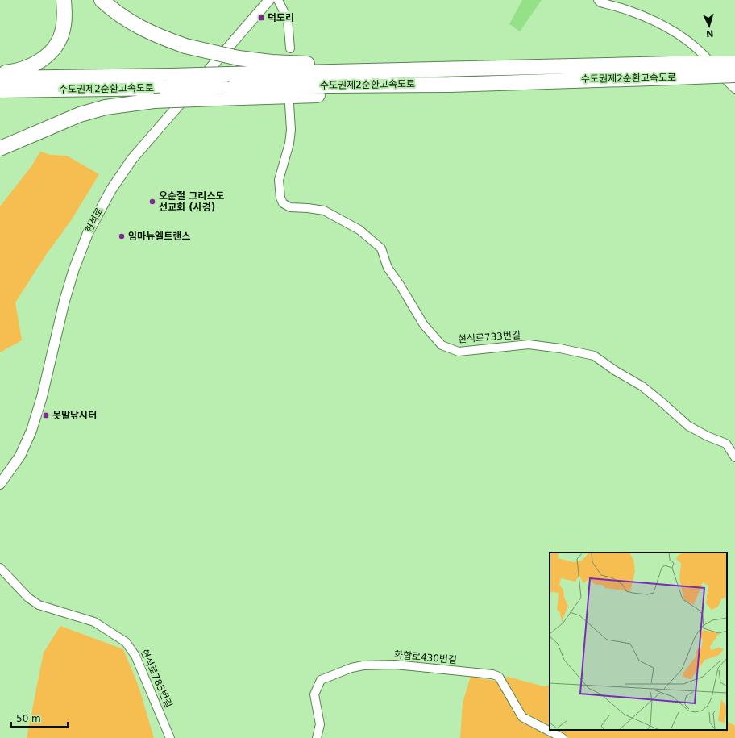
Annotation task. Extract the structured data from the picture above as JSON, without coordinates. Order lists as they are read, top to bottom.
{
  "streets": {
    "highway": ["수도권제2순환고속도로"],
    "street": [
      "현석로",
      "현석로733번길",
      "화합로430번길",
      "현석로785번길"
    ]
  },
  "places": {
    "transit": ["덕도리", "못말낚시터"],
    "other": ["오순절 그리스도 선교회 (사경)", "임마뉴엘트랜스"]
  },
  "scale_bar": "50 m",
  "north": "bottom"
}
